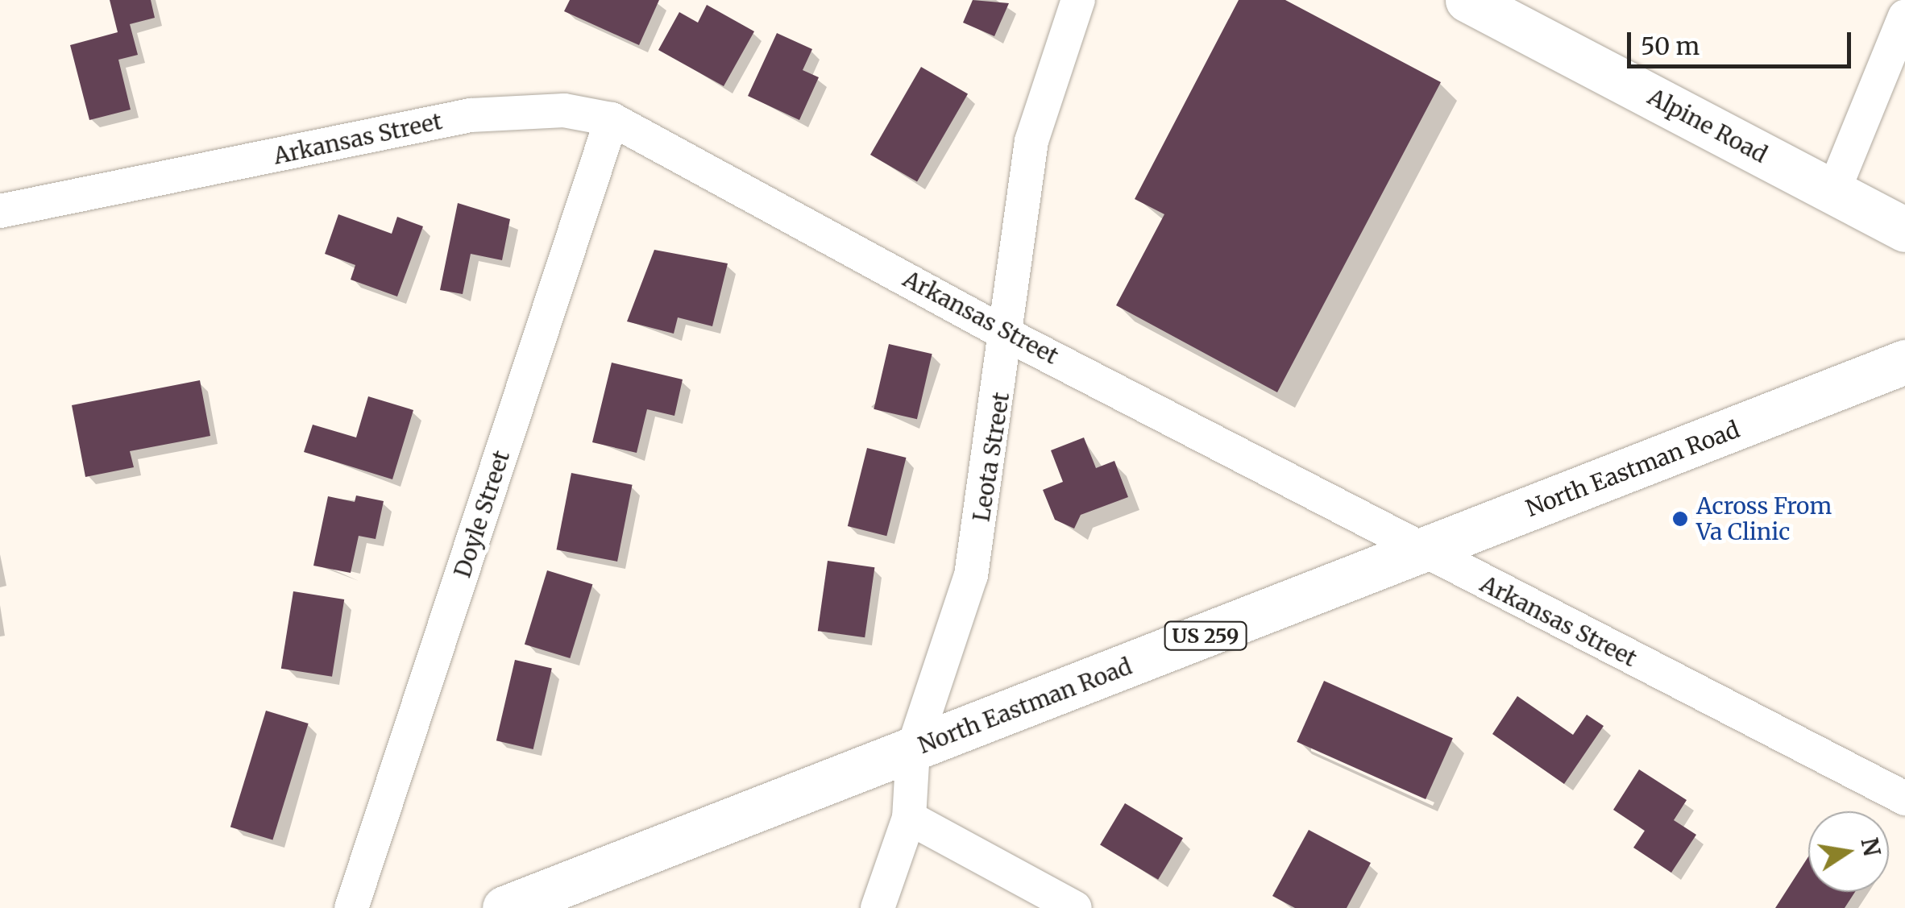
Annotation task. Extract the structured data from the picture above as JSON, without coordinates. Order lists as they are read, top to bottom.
{
  "streets": {
    "main road": ["Alpine Road", "North Eastman Road", "US 259"],
    "street": ["Arkansas Street", "Leota Street", "Doyle Street"]
  },
  "crossings": [
    ["Arkansas Street", "Leota Street"],
    ["Arkansas Street", "North Eastman Road"],
    ["Arkansas Street", "Doyle Street"],
    ["Leota Street", "North Eastman Road"]
  ],
  "places": ["Across From Va Clinic"],
  "scale_bar": "50 m",
  "north": "right"
}
